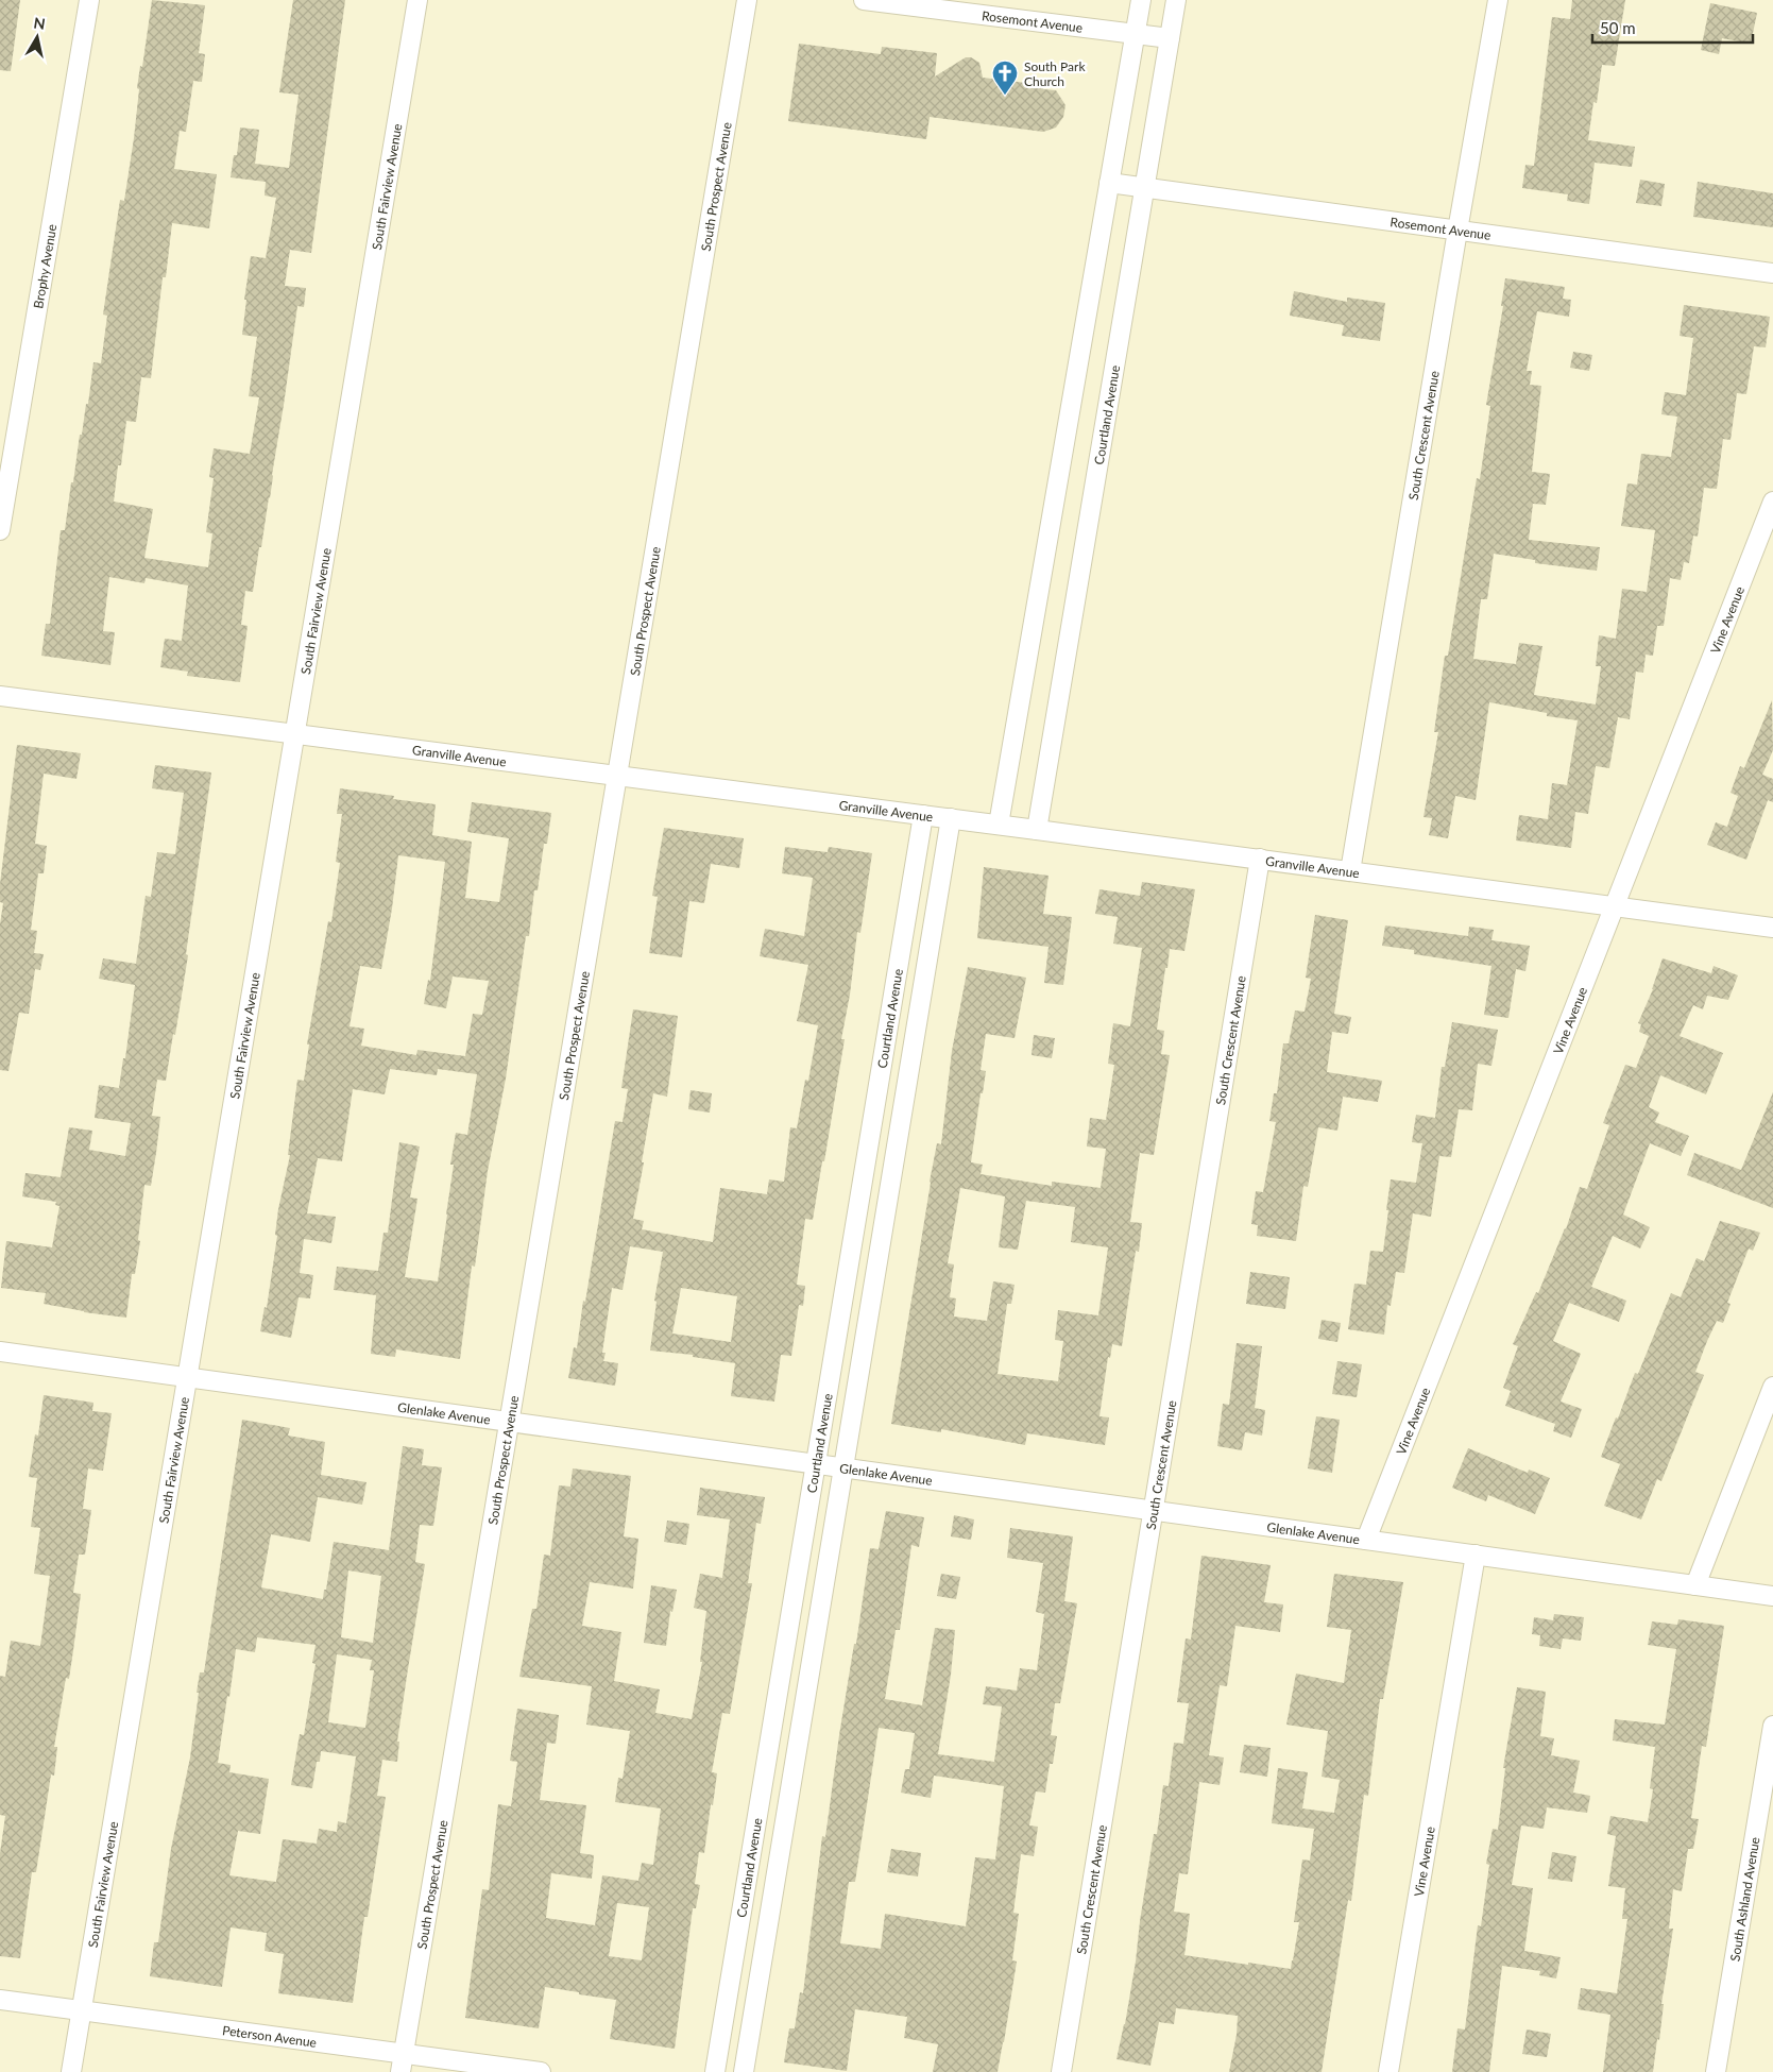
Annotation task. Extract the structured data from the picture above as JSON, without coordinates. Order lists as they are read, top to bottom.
{
  "streets": {
    "street": [
      "Rosemont Avenue",
      "South Fairview Avenue",
      "South Prospect Avenue",
      "Brophy Avenue",
      "Courtland Avenue",
      "South Crescent Avenue",
      "Vine Avenue",
      "Granville Avenue",
      "Glenlake Avenue",
      "South Ashland Avenue",
      "Peterson Avenue"
    ]
  },
  "crossings": [
    ["Rosemont Avenue", "Courtland Avenue"],
    ["Rosemont Avenue", "South Crescent Avenue"],
    ["South Fairview Avenue", "Granville Avenue"],
    ["South Fairview Avenue", "Glenlake Avenue"],
    ["South Fairview Avenue", "Peterson Avenue"],
    ["South Prospect Avenue", "Granville Avenue"],
    ["South Prospect Avenue", "Glenlake Avenue"],
    ["South Prospect Avenue", "Peterson Avenue"],
    ["Courtland Avenue", "Granville Avenue"],
    ["Courtland Avenue", "Glenlake Avenue"],
    ["South Crescent Avenue", "Granville Avenue"],
    ["South Crescent Avenue", "Glenlake Avenue"],
    ["Vine Avenue", "Granville Avenue"],
    ["Vine Avenue", "Glenlake Avenue"]
  ],
  "places": {
    "church": ["South Park Church"]
  },
  "scale_bar": "50 m",
  "north": "top"
}
